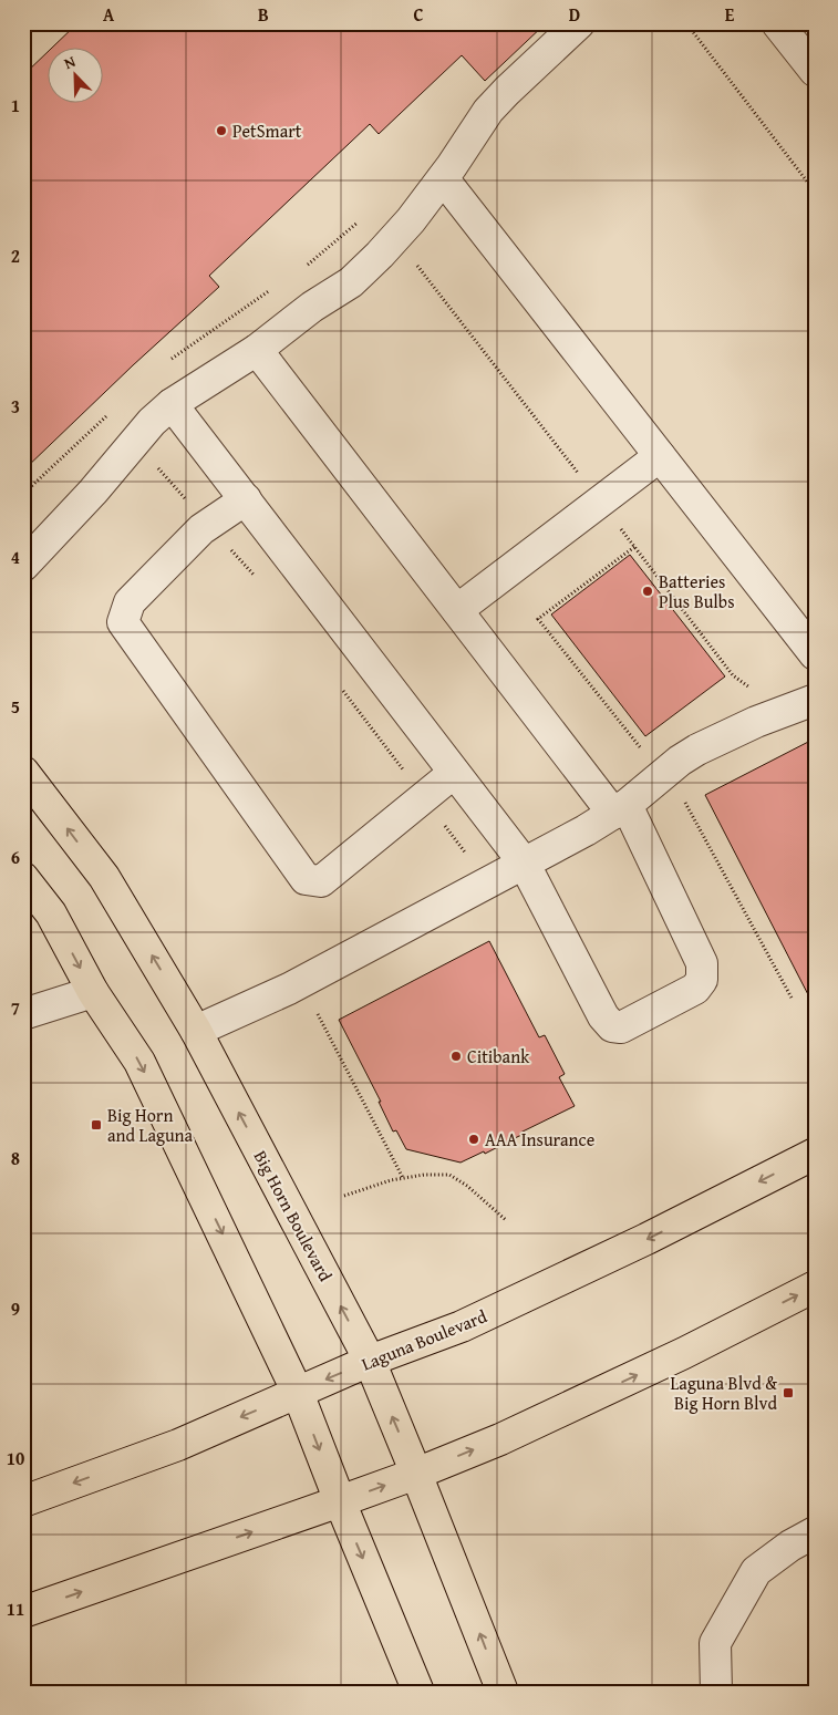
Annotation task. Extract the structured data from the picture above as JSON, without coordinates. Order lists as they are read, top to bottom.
{
  "streets": {
    "main road": ["Big Horn Boulevard", "Laguna Boulevard"]
  },
  "crossings": [
    ["Big Horn Boulevard", "Laguna Boulevard"]
  ],
  "places": {
    "other": [
      "PetSmart",
      "Batteries Plus Bulbs",
      "Citibank",
      "AAA Insurance"
    ],
    "transit": ["Big Horn and Laguna", "Laguna Blvd & Big Horn Blvd"]
  },
  "north": "top left",
  "grid": {
    "columns": [
      "A",
      "B",
      "C",
      "D",
      "E"
    ],
    "rows": [
      "1",
      "2",
      "3",
      "4",
      "5",
      "6",
      "7",
      "8",
      "9",
      "10",
      "11"
    ]
  }
}
